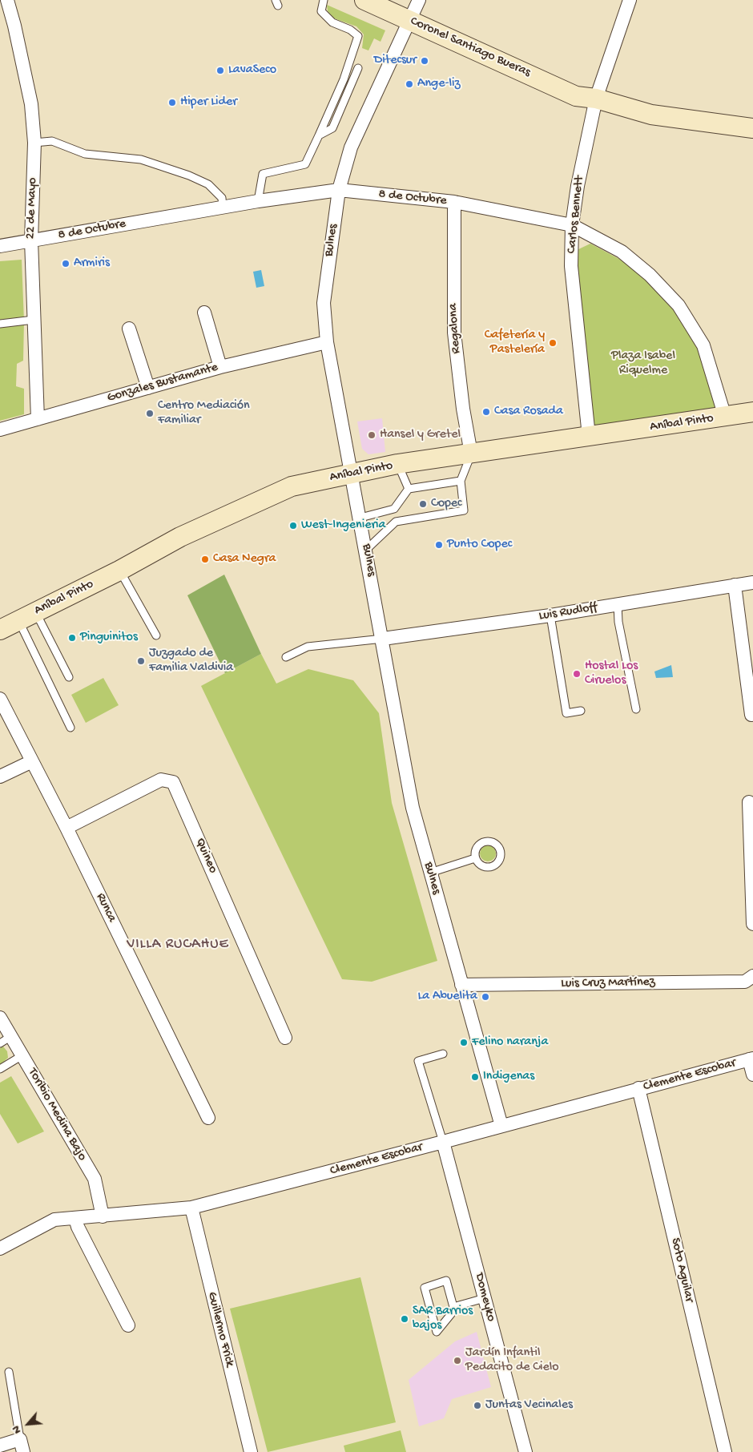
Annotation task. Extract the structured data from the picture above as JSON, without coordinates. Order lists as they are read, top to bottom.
{
  "streets": {
    "main road": ["Coronel Santiago Bueras", "Aníbal Pinto"],
    "street": [
      "8 de Octubre",
      "22 de Mayo",
      "Carlos Bennett",
      "Bulnes",
      "Regalona",
      "Gonzales Bustamante",
      "Luis Rudloff",
      "Quineo",
      "Runca",
      "Luis Cruz Martínez",
      "Clemente Escobar",
      "Toribio Medina Bajo",
      "Soto Aguilar",
      "Domeyko",
      "Guillermo Frick"
    ]
  },
  "crossings": [
    ["Coronel Santiago Bueras", "Carlos Bennett"],
    ["Coronel Santiago Bueras", "Bulnes"],
    ["8 de Octubre", "22 de Mayo"],
    ["8 de Octubre", "Carlos Bennett"],
    ["8 de Octubre", "Bulnes"],
    ["8 de Octubre", "Regalona"],
    ["8 de Octubre", "Aníbal Pinto"],
    ["22 de Mayo", "Gonzales Bustamante"],
    ["Carlos Bennett", "Aníbal Pinto"],
    ["Bulnes", "Gonzales Bustamante"],
    ["Bulnes", "Aníbal Pinto"],
    ["Bulnes", "Luis Rudloff"],
    ["Bulnes", "Luis Cruz Martínez"],
    ["Bulnes", "Clemente Escobar"],
    ["Regalona", "Aníbal Pinto"],
    ["Quineo", "Runca"],
    ["Clemente Escobar", "Toribio Medina Bajo"],
    ["Clemente Escobar", "Soto Aguilar"],
    ["Clemente Escobar", "Domeyko"],
    ["Clemente Escobar", "Guillermo Frick"]
  ],
  "districts": ["VILLA RUCAHUE"],
  "parks": ["Plaza Isabel Riquelme"],
  "places": [
    "Ditecsur",
    "LavaSeco",
    "Ange-liz",
    "Hiper Lider",
    "Armiris",
    "Cafetería y Pastelería",
    "Casa Rosada",
    "Centro Mediación Familiar",
    "Hansel y Gretel",
    "Copec",
    "West-Ingenieria",
    "Punto Copec",
    "Casa Negra",
    "Pinguinitos",
    "Juzgado de Familia Valdivia",
    "Hostal Los Ciruelos",
    "La Abuelita",
    "Felino naranja",
    "Indigenas",
    "SAR Barrios bajos",
    "Jardín Infantil Pedacito de Cielo",
    "Juntas Vecinales"
  ],
  "north": "bottom left"
}
